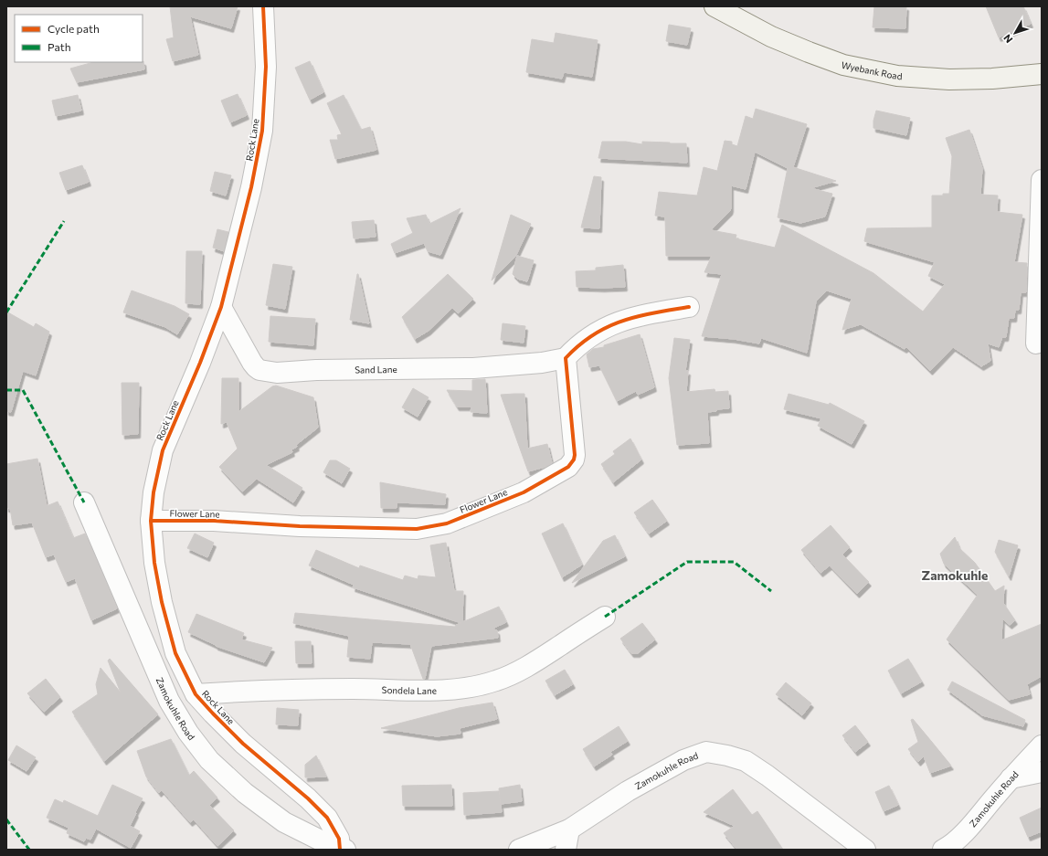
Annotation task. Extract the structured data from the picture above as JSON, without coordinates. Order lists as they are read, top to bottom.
{
  "streets": {
    "street": [
      "Wyebank Road",
      "Rock Lane",
      "Sand Lane",
      "Flower Lane",
      "Sondela Lane",
      "Zamokuhle Road"
    ]
  },
  "crossings": [
    ["Rock Lane", "Sand Lane"],
    ["Rock Lane", "Flower Lane"],
    ["Rock Lane", "Sondela Lane"],
    ["Rock Lane", "Zamokuhle Road"],
    ["Sand Lane", "Flower Lane"]
  ],
  "districts": ["Zamokuhle"],
  "legend": ["Cycle path", "Path"],
  "north": "bottom left"
}
